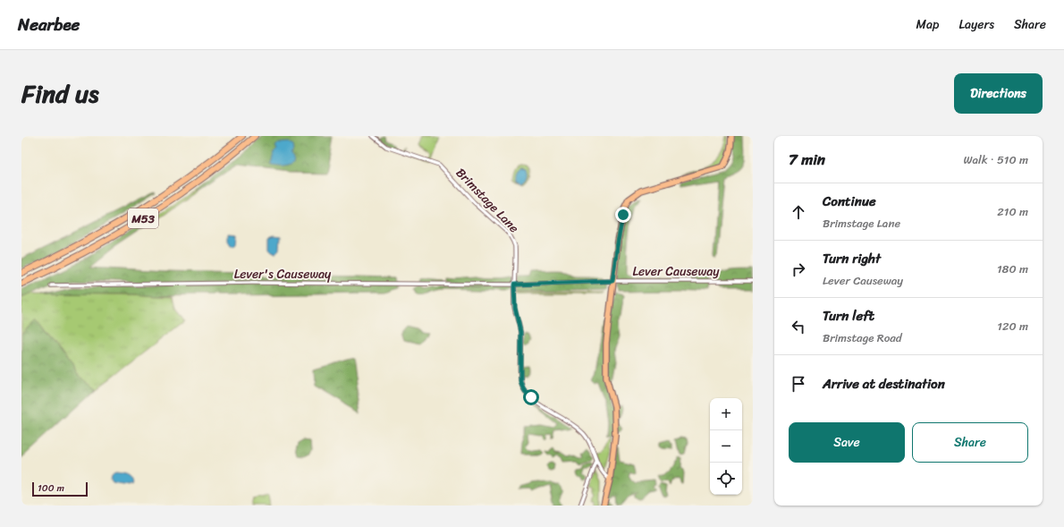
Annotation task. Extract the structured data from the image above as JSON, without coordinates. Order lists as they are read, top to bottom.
{
  "streets": {
    "highway": ["M53"],
    "street": ["Brimstage Lane", "Lever Causeway", "Lever's Causeway"]
  },
  "crossings": [
    ["Brimstage Lane", "Lever Causeway"],
    ["Brimstage Lane", "Lever's Causeway"],
    ["Lever Causeway", "Lever's Causeway"]
  ],
  "scale_bar": "100 m",
  "page": {
    "header": "Nearbee",
    "nav": ["Map", "Layers", "Share"],
    "title": "Find us",
    "buttons": [
      "Directions",
      ["Save", "Share"]
    ],
    "heading": ["7 min", "Walk · 510 m"],
    "list": [
      ["Continue", "Brimstage Lane", "210 m"],
      ["Turn right", "Lever Causeway", "180 m"],
      ["Turn left", "Brimstage Road", "120 m"],
      "Arrive at destination"
    ],
    "map_buttons": ["+", "−"],
    "scale": "100 m"
  }
}
